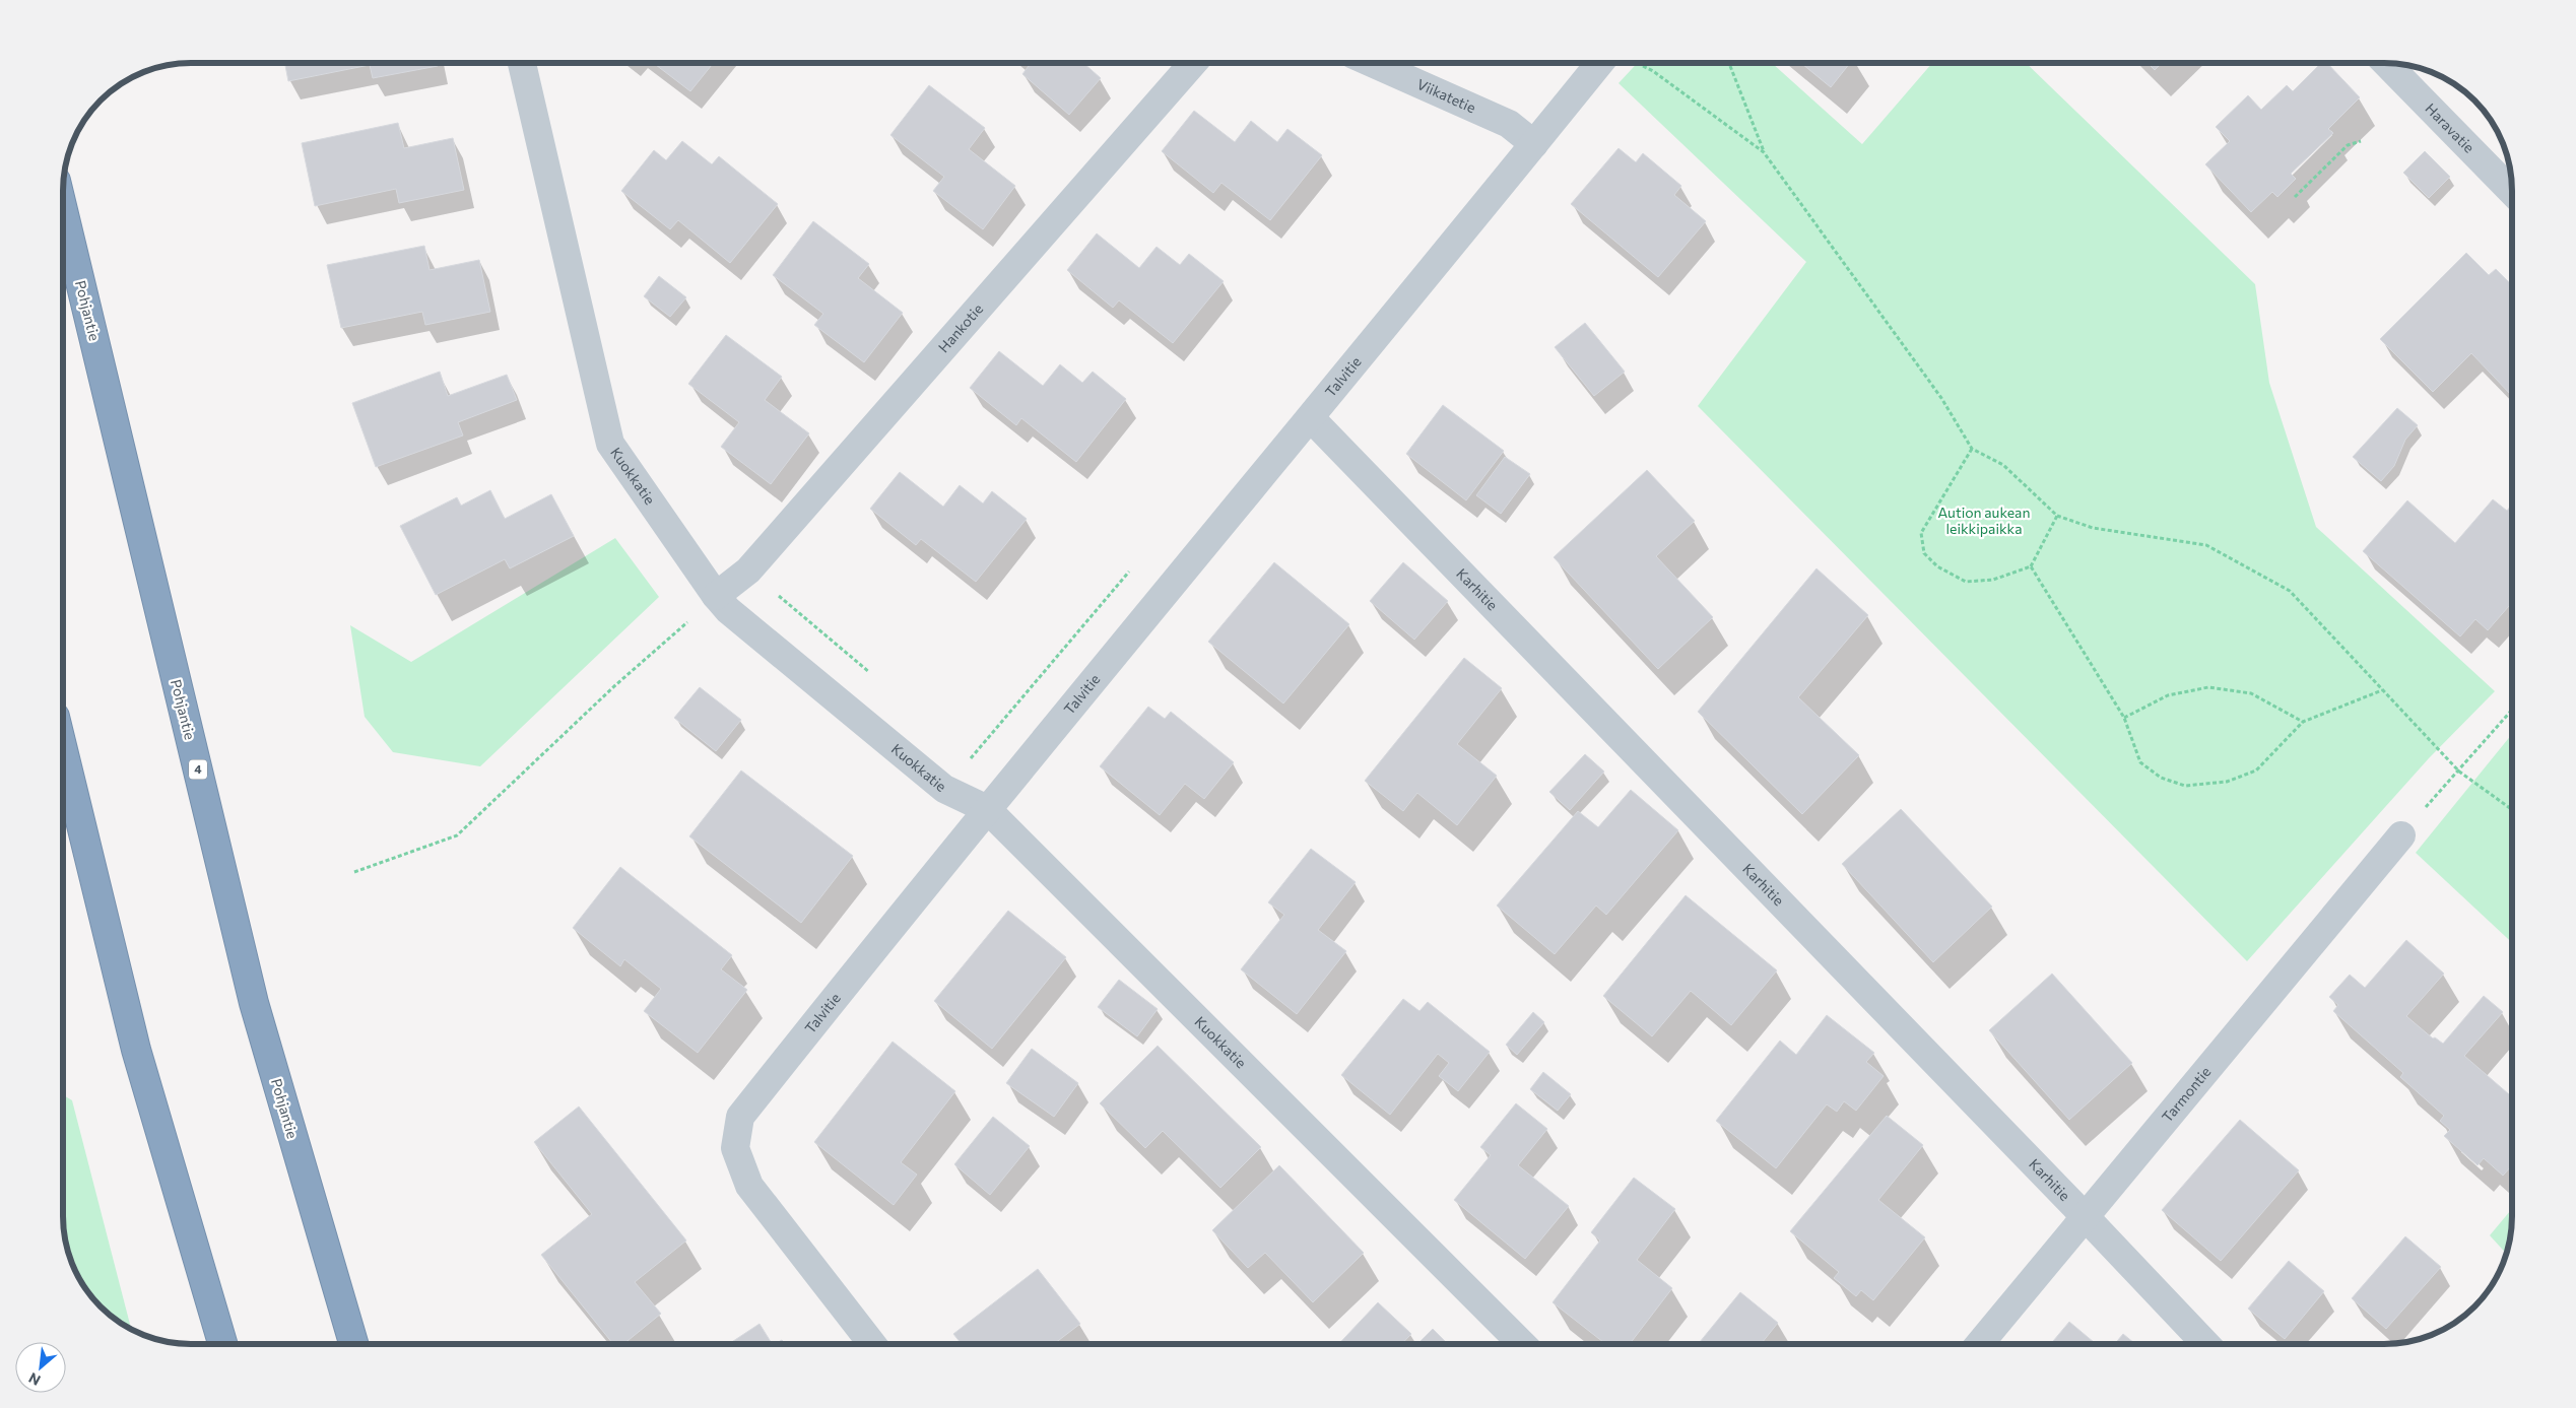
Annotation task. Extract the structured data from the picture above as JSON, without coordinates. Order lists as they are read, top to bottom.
{
  "streets": {
    "highway": ["Pohjantie", "4"],
    "street": [
      "Viikatetie",
      "Haravatie",
      "Hankotie",
      "Talvitie",
      "Kuokkatie",
      "Karhitie",
      "Tarmontie"
    ]
  },
  "crossings": [
    ["Viikatetie", "Talvitie"],
    ["Hankotie", "Kuokkatie"],
    ["Talvitie", "Kuokkatie"],
    ["Talvitie", "Karhitie"],
    ["Karhitie", "Tarmontie"]
  ],
  "parks": ["Aution aukean leikkipaikka"],
  "north": "bottom left"
}
